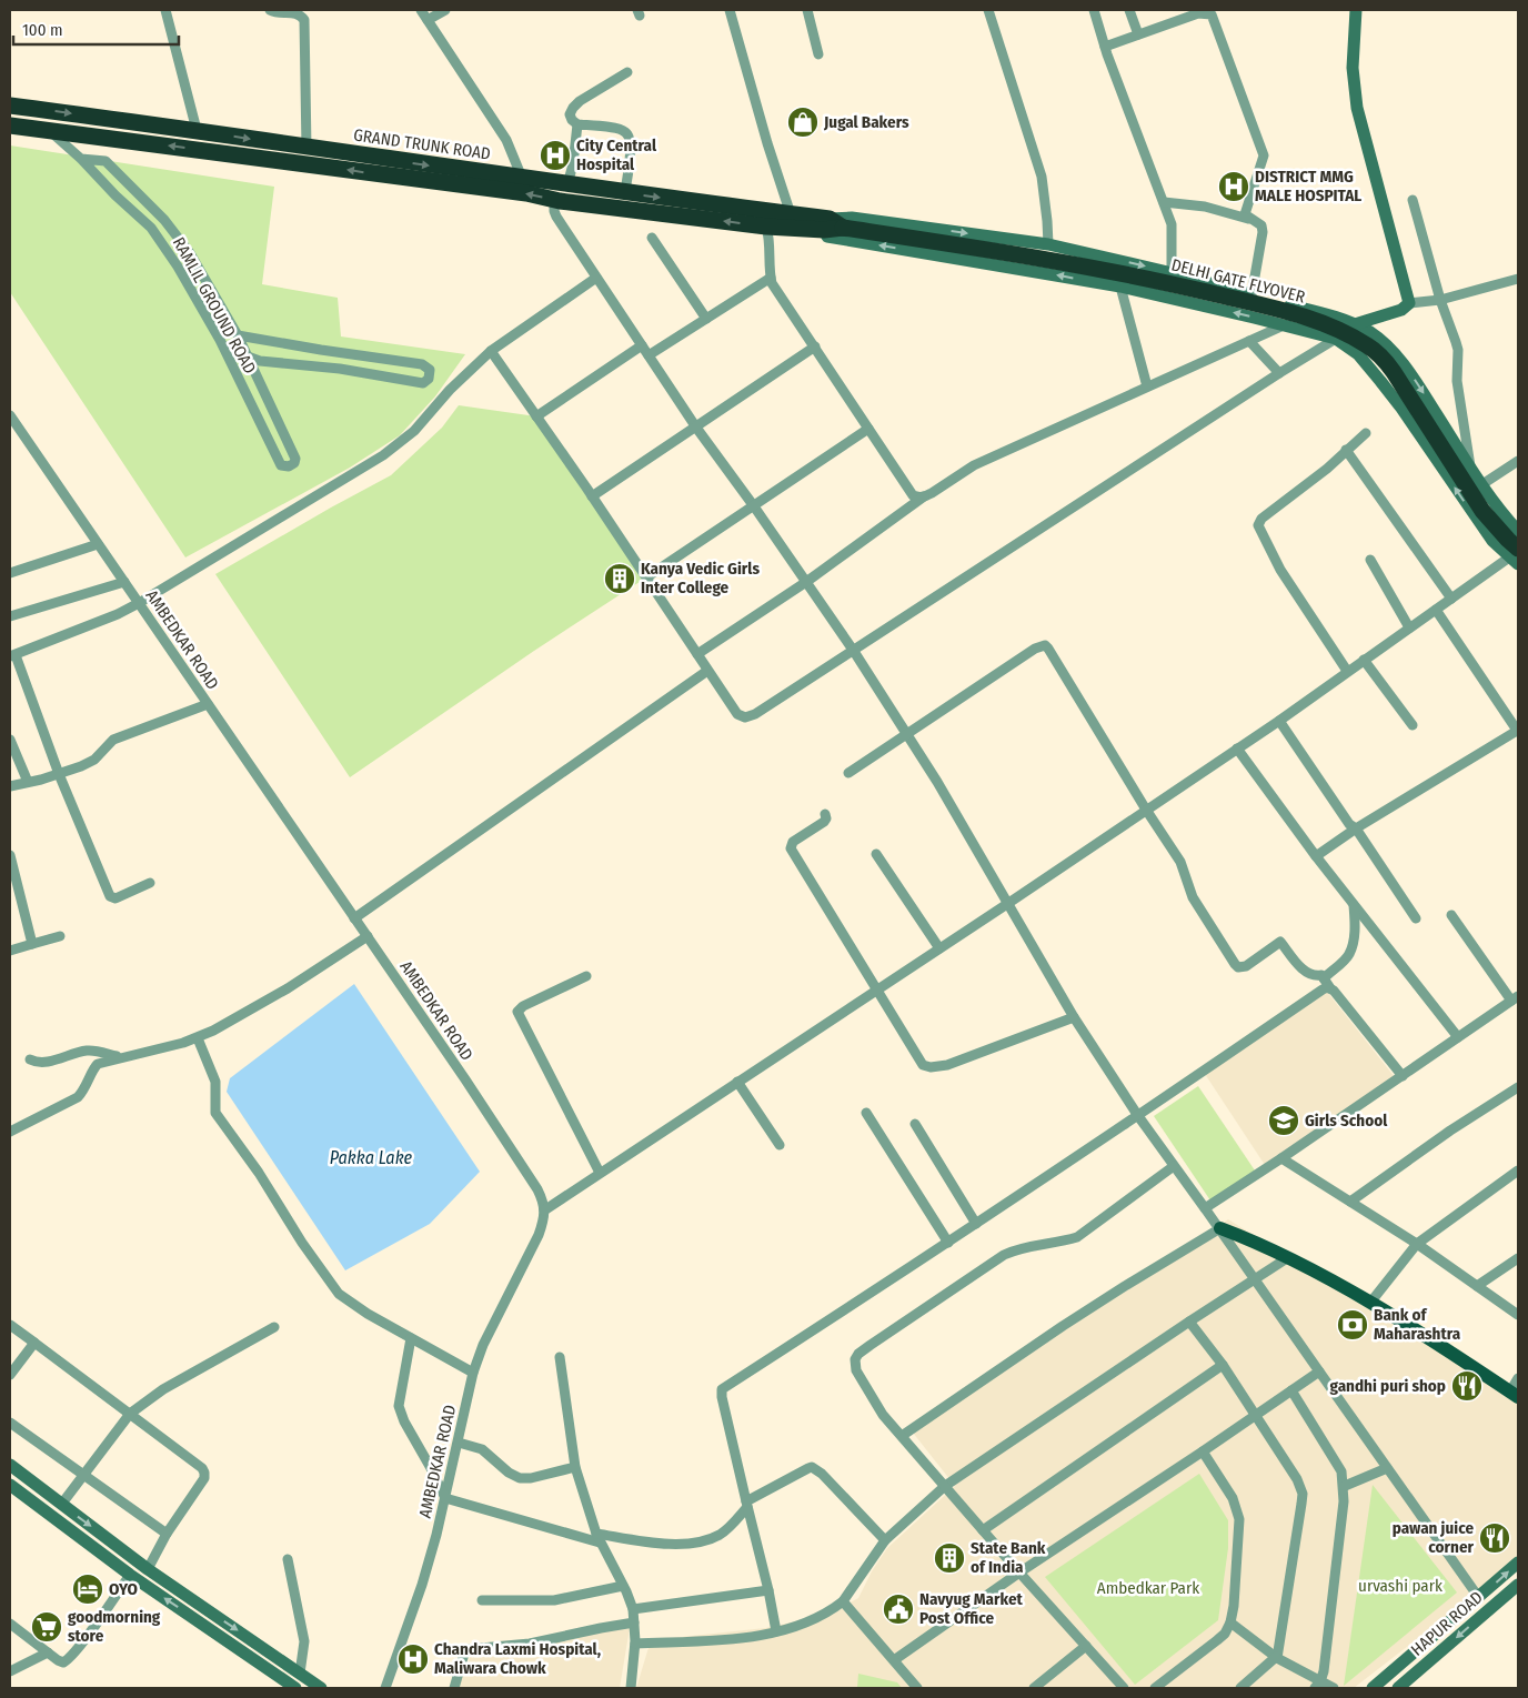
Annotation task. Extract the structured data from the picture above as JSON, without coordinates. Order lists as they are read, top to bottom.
{
  "streets": {
    "highway": ["GRAND TRUNK ROAD", "DELHI GATE FLYOVER"],
    "main road": ["HAPUR ROAD"],
    "street": ["RAMLIL GROUND ROAD", "AMBEDKAR ROAD"]
  },
  "crossings": [
    ["GRAND TRUNK ROAD", "DELHI GATE FLYOVER"],
    ["GRAND TRUNK ROAD", "RAMLIL GROUND ROAD"]
  ],
  "water": ["Pakka Lake"],
  "parks": ["urvashi park", "Ambedkar Park"],
  "places": {
    "shop": ["Jugal Bakers"],
    "hospital": ["City Central Hospital", "DISTRICT MMG MALE HOSPITAL", "Chandra Laxmi Hospital, Maliwara Chowk"],
    "building": ["Kanya Vedic Girls Inter College", "State Bank of India"],
    "school or university": ["Girls School"],
    "bank": ["Bank of Maharashtra"],
    "restaurant": ["gandhi puri shop", "pawan juice corner"],
    "hotel": ["OYO"],
    "public building": ["Navyug Market Post Office"],
    "supermarket": ["goodmorning store"]
  },
  "scale_bar": "100 m"
}
